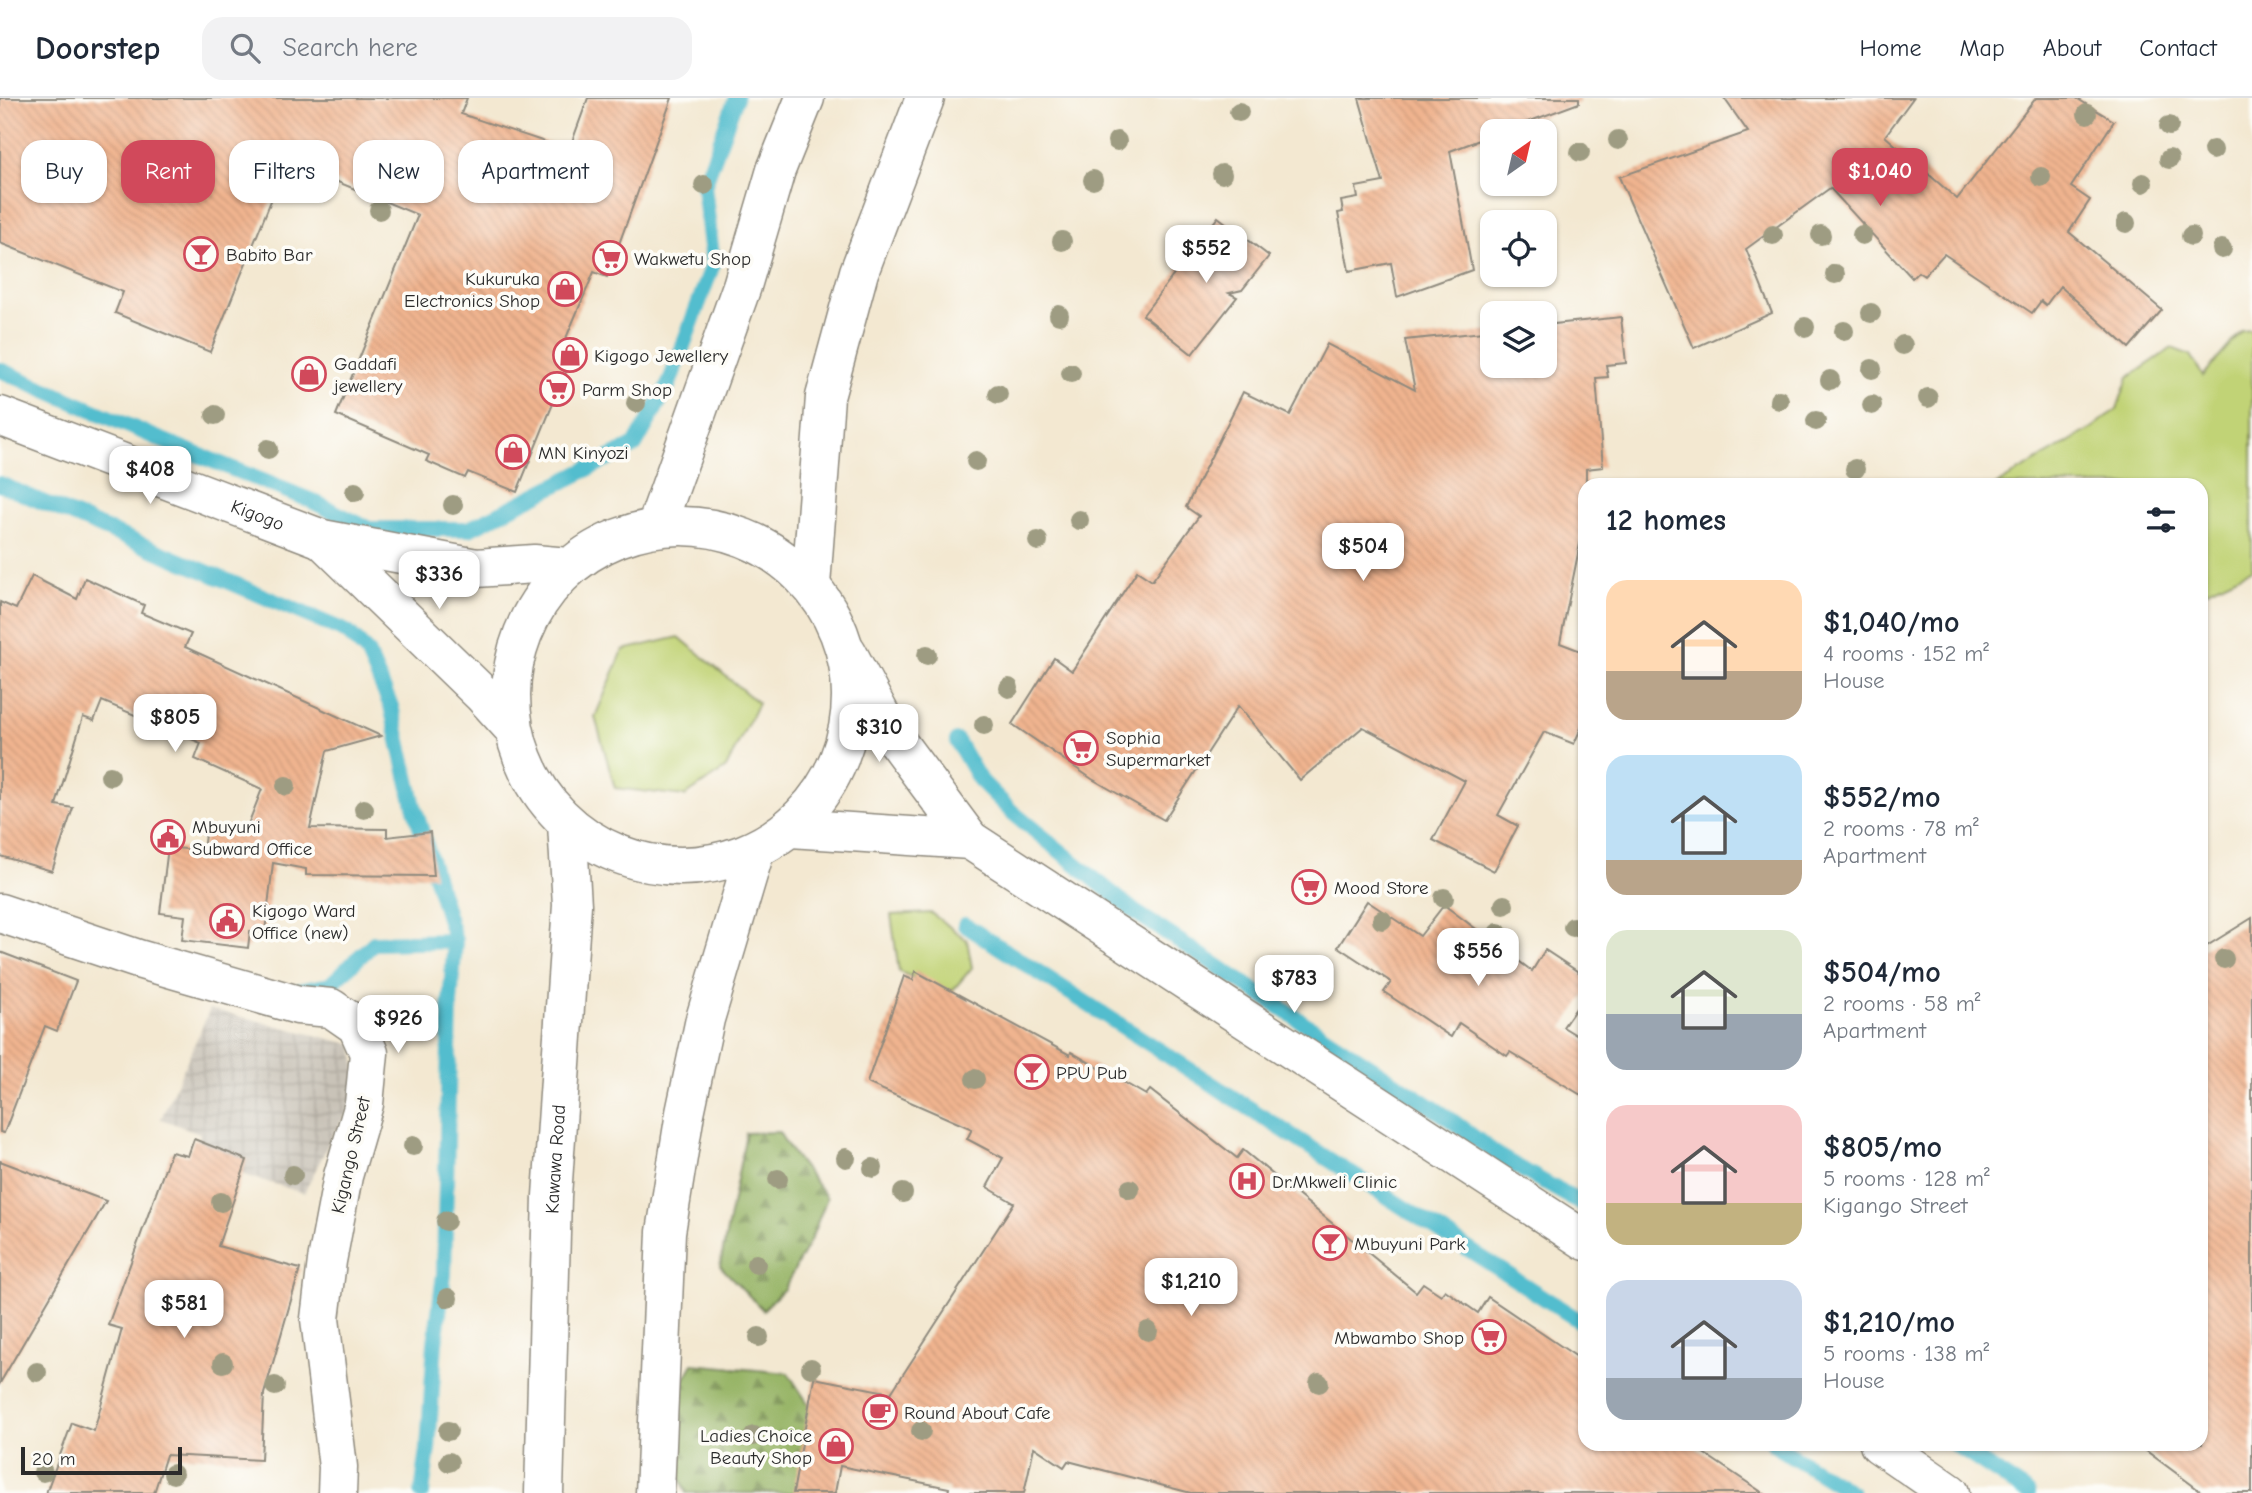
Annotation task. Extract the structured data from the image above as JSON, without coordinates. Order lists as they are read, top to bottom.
{
  "streets": {
    "main road": ["Kigogo", "Kigango Street", "Kawawa Road"]
  },
  "places": {
    "bar": ["Babito Bar", "PPU Pub", "Mbuyuni Park"],
    "supermarket": [
      "Wakwetu Shop",
      "Parm Shop",
      "Sophia Supermarket",
      "Mood Store",
      "Mbwambo Shop"
    ],
    "shop": [
      "Kukuruka Electronics Shop",
      "Kigogo Jewellery",
      "Gaddafi jewellery",
      "MN Kinyozi",
      "Ladies Choice Beauty Shop"
    ],
    "public building": ["Mbuyuni Subward Office", "Kigogo Ward Office (new)"],
    "hospital": ["Dr.Mkweli Clinic"],
    "cafe": ["Round About Cafe"]
  },
  "scale_bar": "20 m",
  "north": "top right",
  "page": {
    "header": "Doorstep",
    "search": "Search here",
    "nav": [
      "Home",
      "Map",
      "About",
      "Contact"
    ],
    "chip": [
      "Buy",
      "Rent",
      "Filters",
      "New",
      "Apartment"
    ],
    "price": [
      "$1,040",
      "$552",
      "$408",
      "$504",
      "$336",
      "$805",
      "$310",
      "$556",
      "$783",
      "$926",
      "$1,210",
      "$581"
    ],
    "heading": "12 homes",
    "list": [
      {
        "name": "$1,040/mo",
        "note": "4 rooms · 152 m² · House"
      },
      {
        "name": "$552/mo",
        "note": "2 rooms · 78 m² · Apartment"
      },
      {
        "name": "$504/mo",
        "note": "2 rooms · 58 m² · Apartment"
      },
      {
        "name": "$805/mo",
        "note": "5 rooms · 128 m² · Kigango Street"
      },
      {
        "name": "$1,210/mo",
        "note": "5 rooms · 138 m² · House"
      }
    ],
    "scale": "20 m"
  }
}
